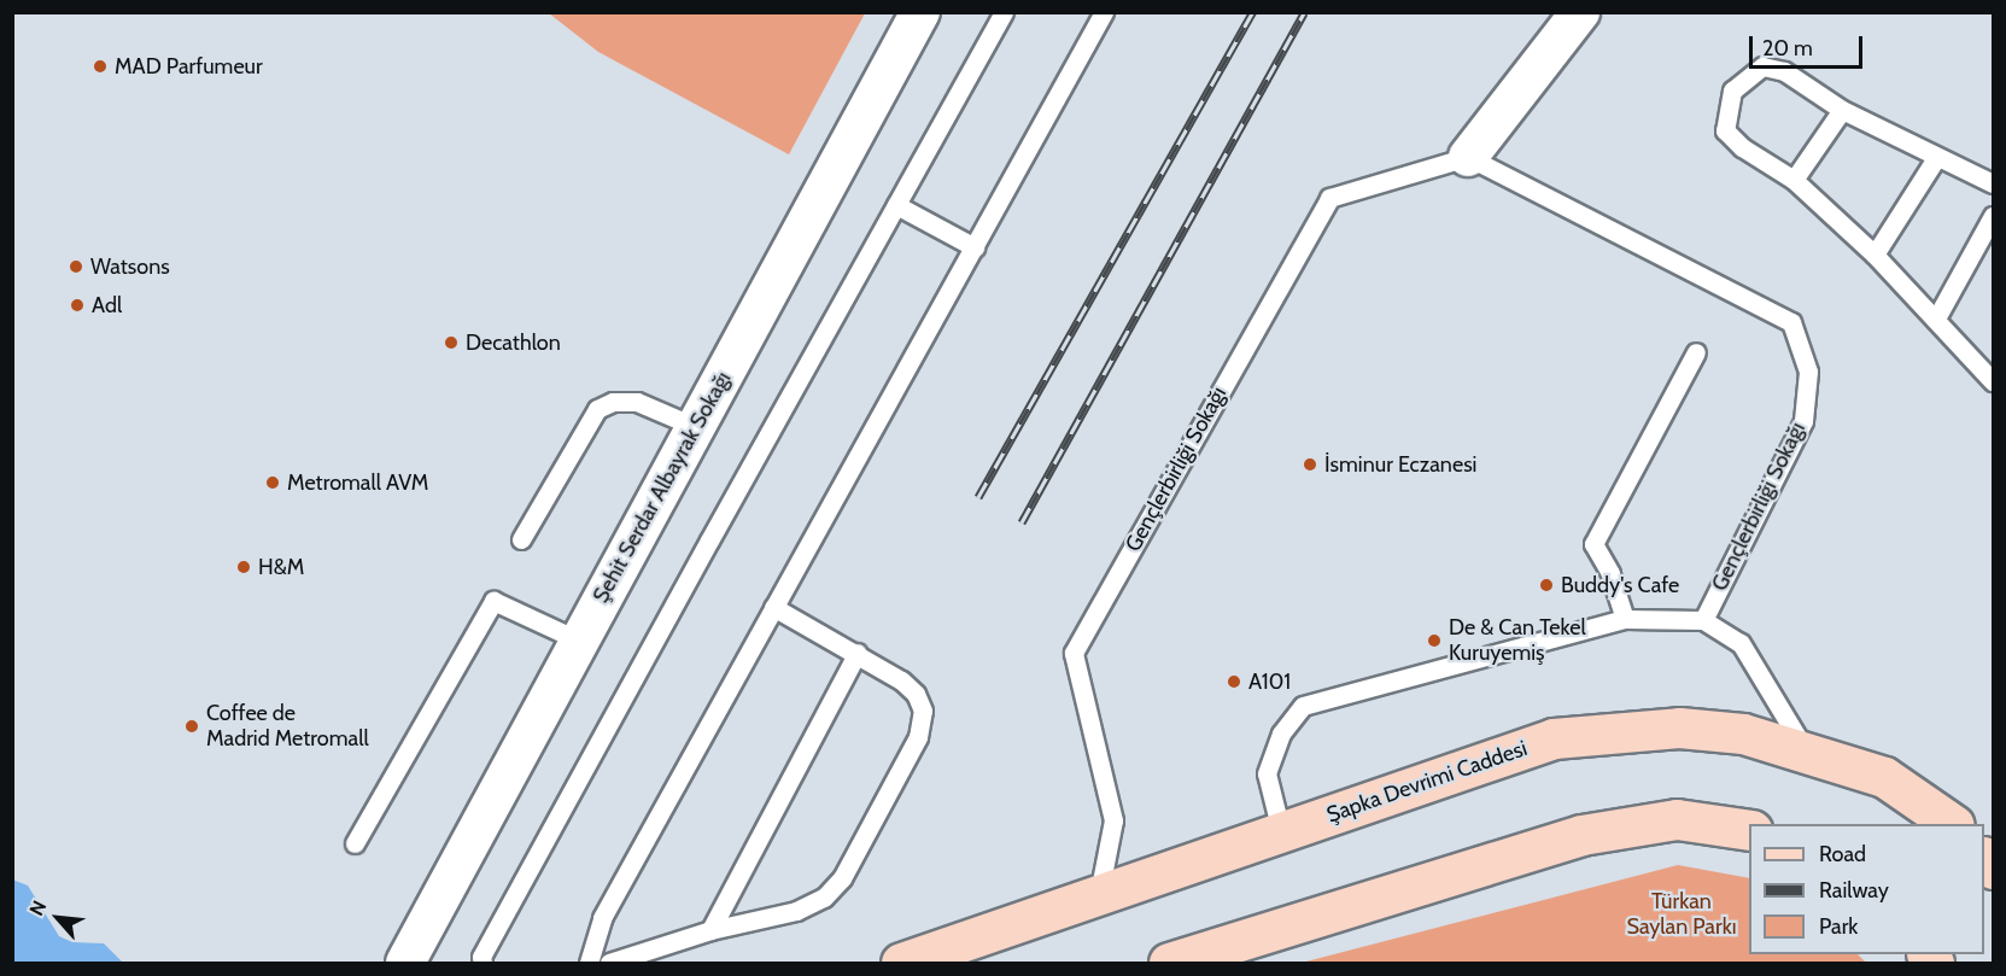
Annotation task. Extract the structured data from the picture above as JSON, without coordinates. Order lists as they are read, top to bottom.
{
  "streets": {
    "main road": ["Şapka Devrimi Caddesi"],
    "street": ["Şehit Serdar Albayrak Sokağı"],
    "lane": ["Gençlerbirliği Sokağı"]
  },
  "crossings": [
    ["Gençlerbirliği Sokağı", "Şapka Devrimi Caddesi"]
  ],
  "parks": ["Türkan Saylan Parkı"],
  "places": [
    "MAD Parfumeur",
    "Watsons",
    "Adl",
    "Decathlon",
    "İsminur Eczanesi",
    "Metromall AVM",
    "H&M",
    "Buddy's Cafe",
    "De & Can Tekel Kuruyemiş",
    "A101",
    "Coffee de Madrid Metromall"
  ],
  "legend": ["Road", "Railway", "Park"],
  "scale_bar": "20 m",
  "north": "top left"
}
